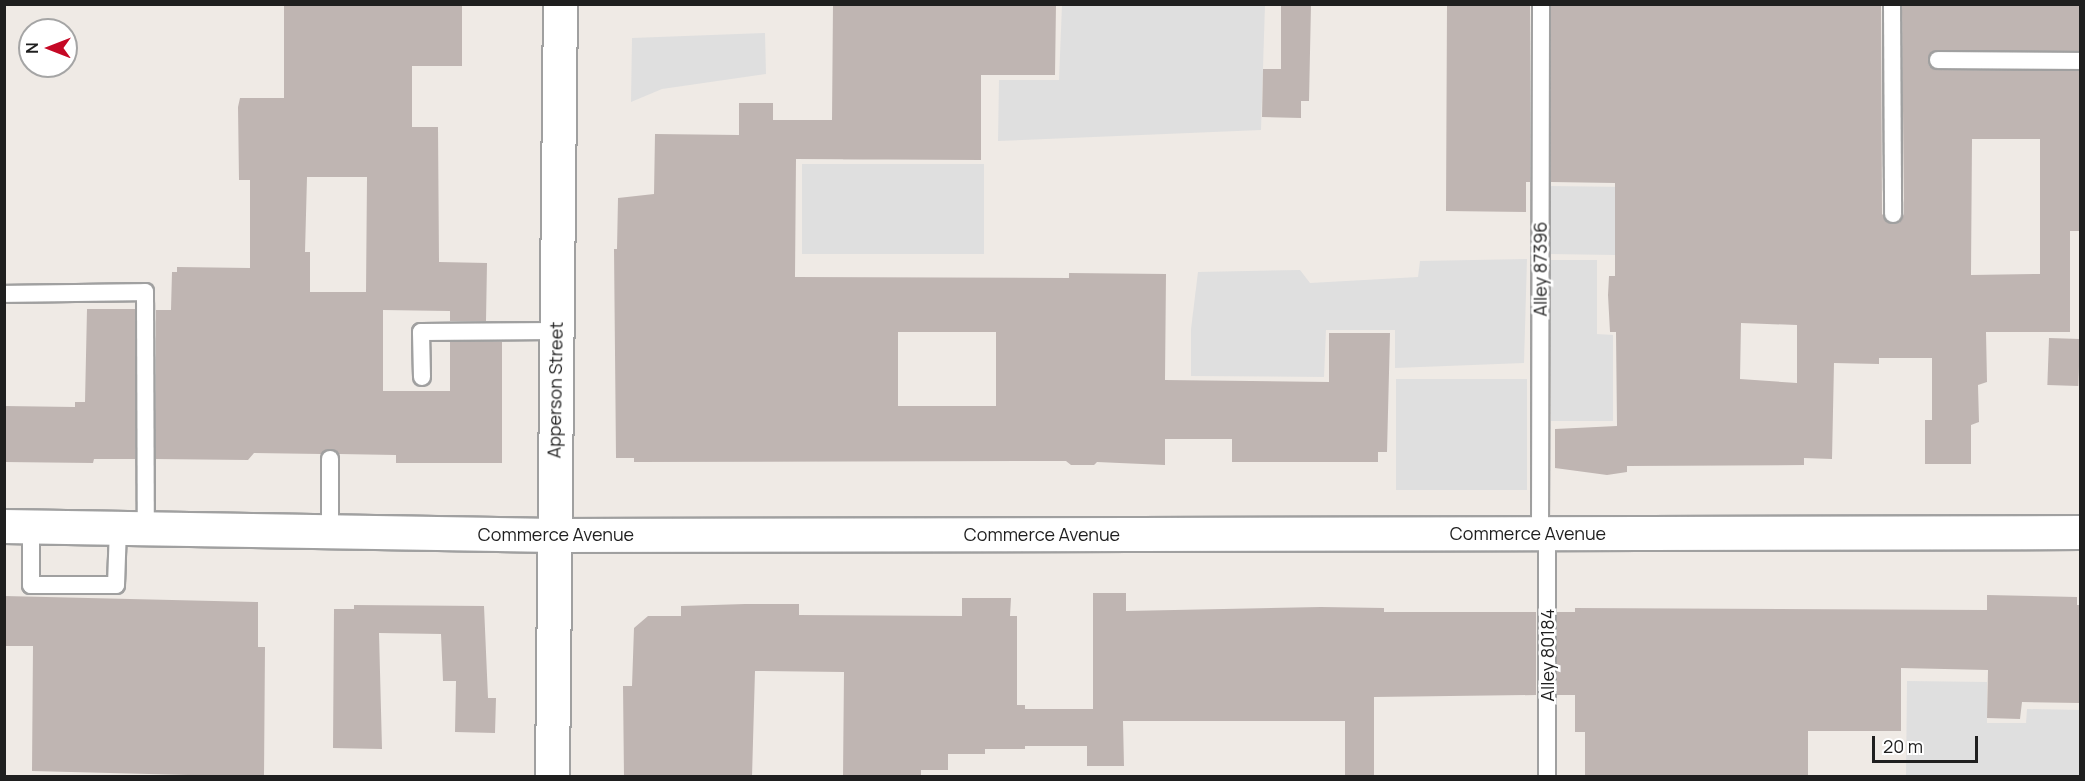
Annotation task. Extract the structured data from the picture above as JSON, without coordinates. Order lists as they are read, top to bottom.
{
  "streets": {
    "street": ["Apperson Street", "Commerce Avenue"],
    "lane": ["Alley 87396", "Alley 80184"]
  },
  "crossings": [
    ["Alley 87396", "Commerce Avenue"],
    ["Alley 87396", "Alley 80184"],
    ["Apperson Street", "Commerce Avenue"],
    ["Commerce Avenue", "Alley 80184"]
  ],
  "scale_bar": "20 m",
  "north": "left"
}
